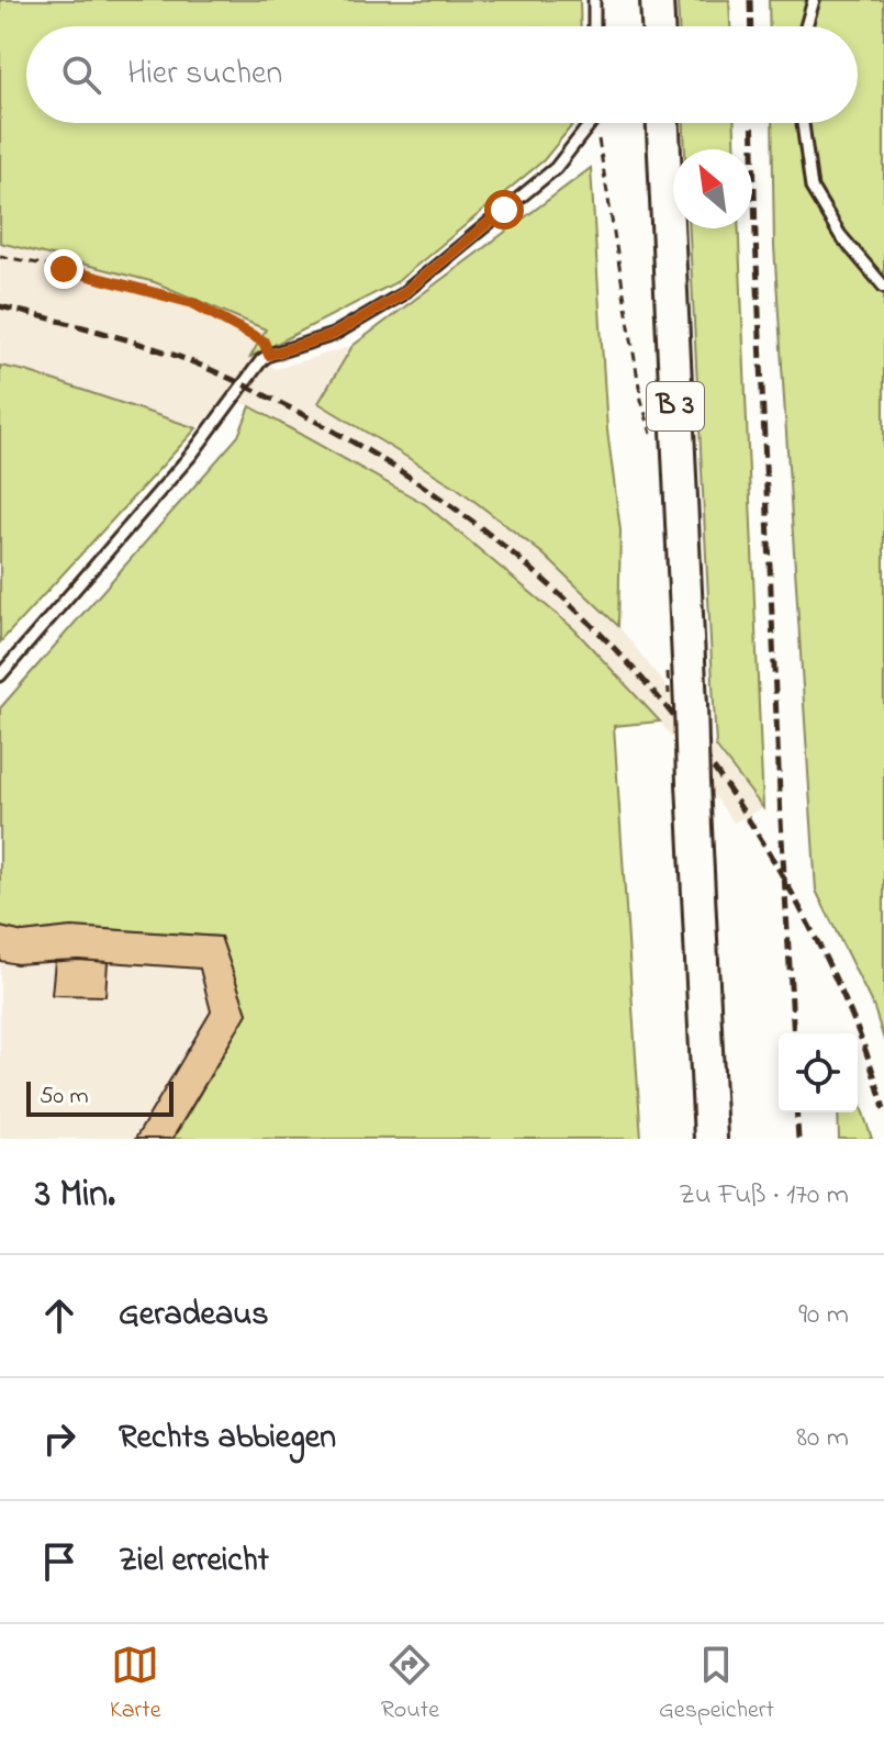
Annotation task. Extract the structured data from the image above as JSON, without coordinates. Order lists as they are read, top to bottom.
{
  "streets": {
    "main road": ["B 3"]
  },
  "scale_bar": "50 m",
  "north": "top left",
  "page": {
    "search": "Hier suchen",
    "scale": "50 m",
    "heading": ["3 Min.", "Zu Fuß · 170 m"],
    "list": [
      ["Geradeaus", "90 m"],
      ["Rechts abbiegen", "80 m"],
      "Ziel erreicht"
    ],
    "nav": ["Karte", "Route", "Gespeichert"]
  }
}
